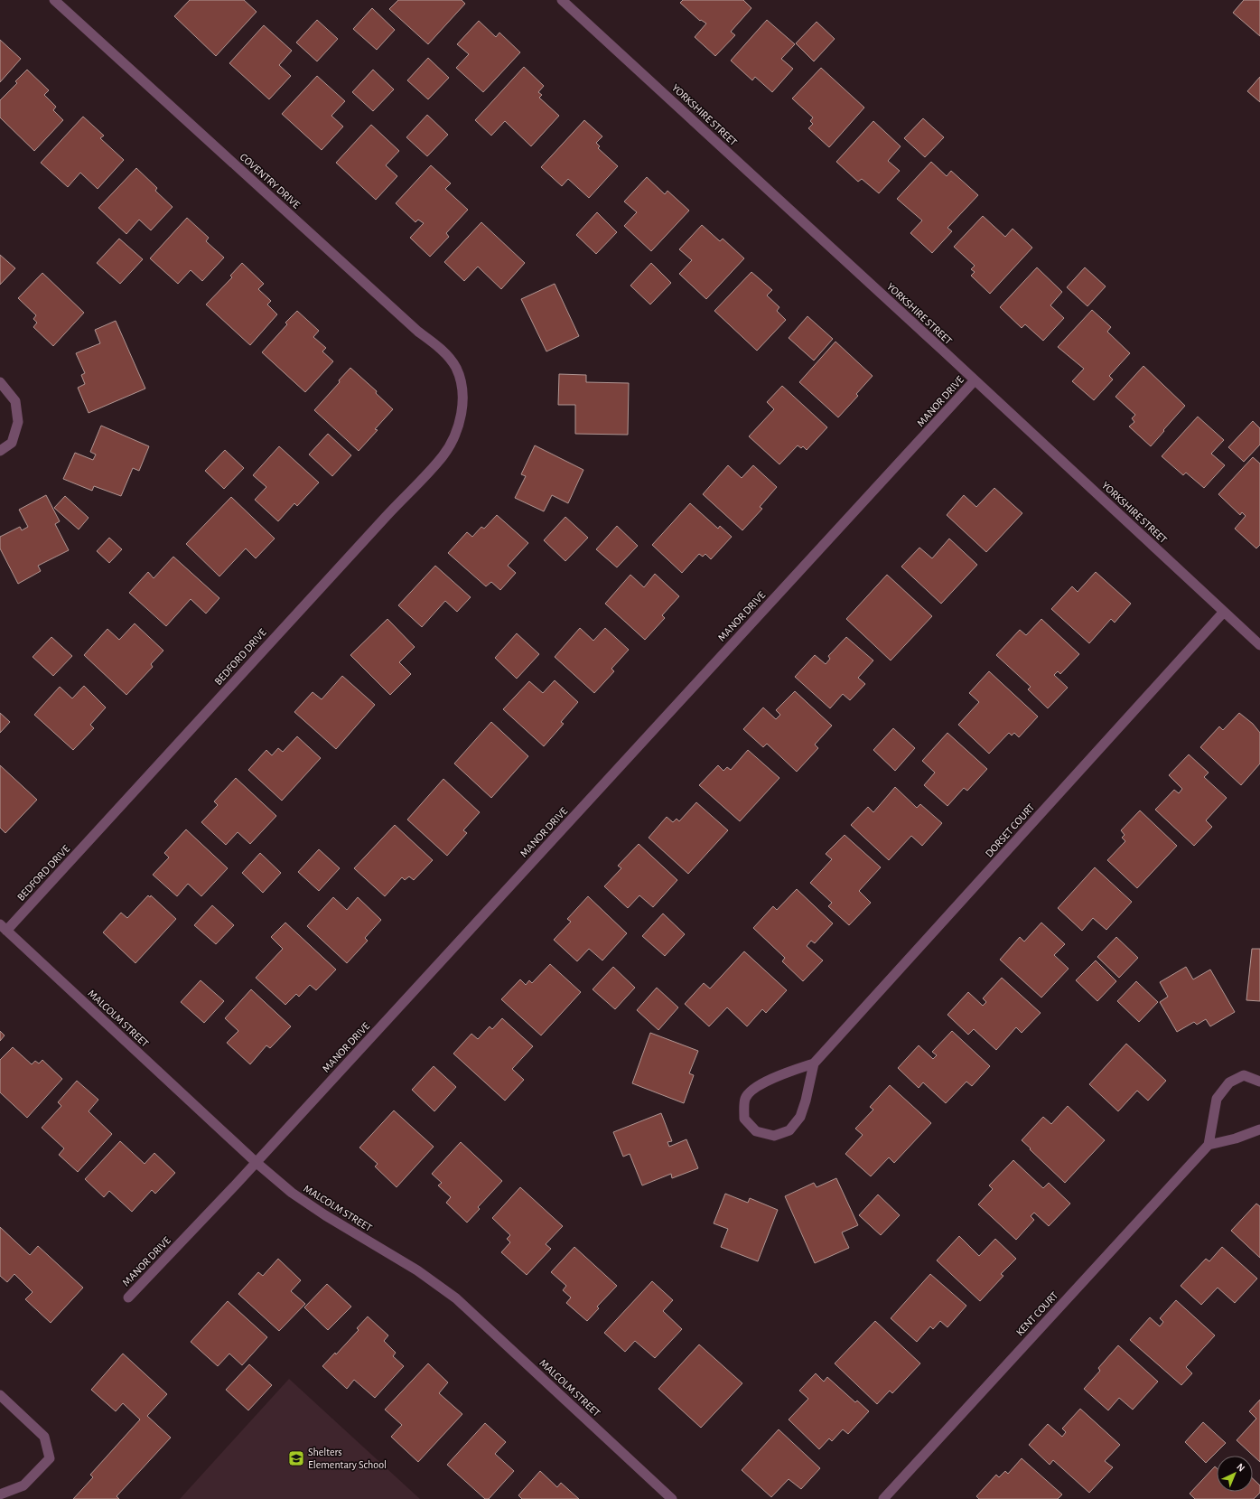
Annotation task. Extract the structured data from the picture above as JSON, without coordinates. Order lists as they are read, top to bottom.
{
  "streets": {
    "street": [
      "YORKSHIRE STREET",
      "COVENTRY DRIVE",
      "MANOR DRIVE",
      "BEDFORD DRIVE",
      "DORSET COURT",
      "MALCOLM STREET",
      "KENT COURT"
    ]
  },
  "crossings": [
    ["YORKSHIRE STREET", "MANOR DRIVE"],
    ["YORKSHIRE STREET", "DORSET COURT"],
    ["COVENTRY DRIVE", "BEDFORD DRIVE"],
    ["MANOR DRIVE", "MALCOLM STREET"],
    ["BEDFORD DRIVE", "MALCOLM STREET"]
  ],
  "places": {
    "school or university": ["Shelters Elementary School"]
  },
  "north": "top right"
}
